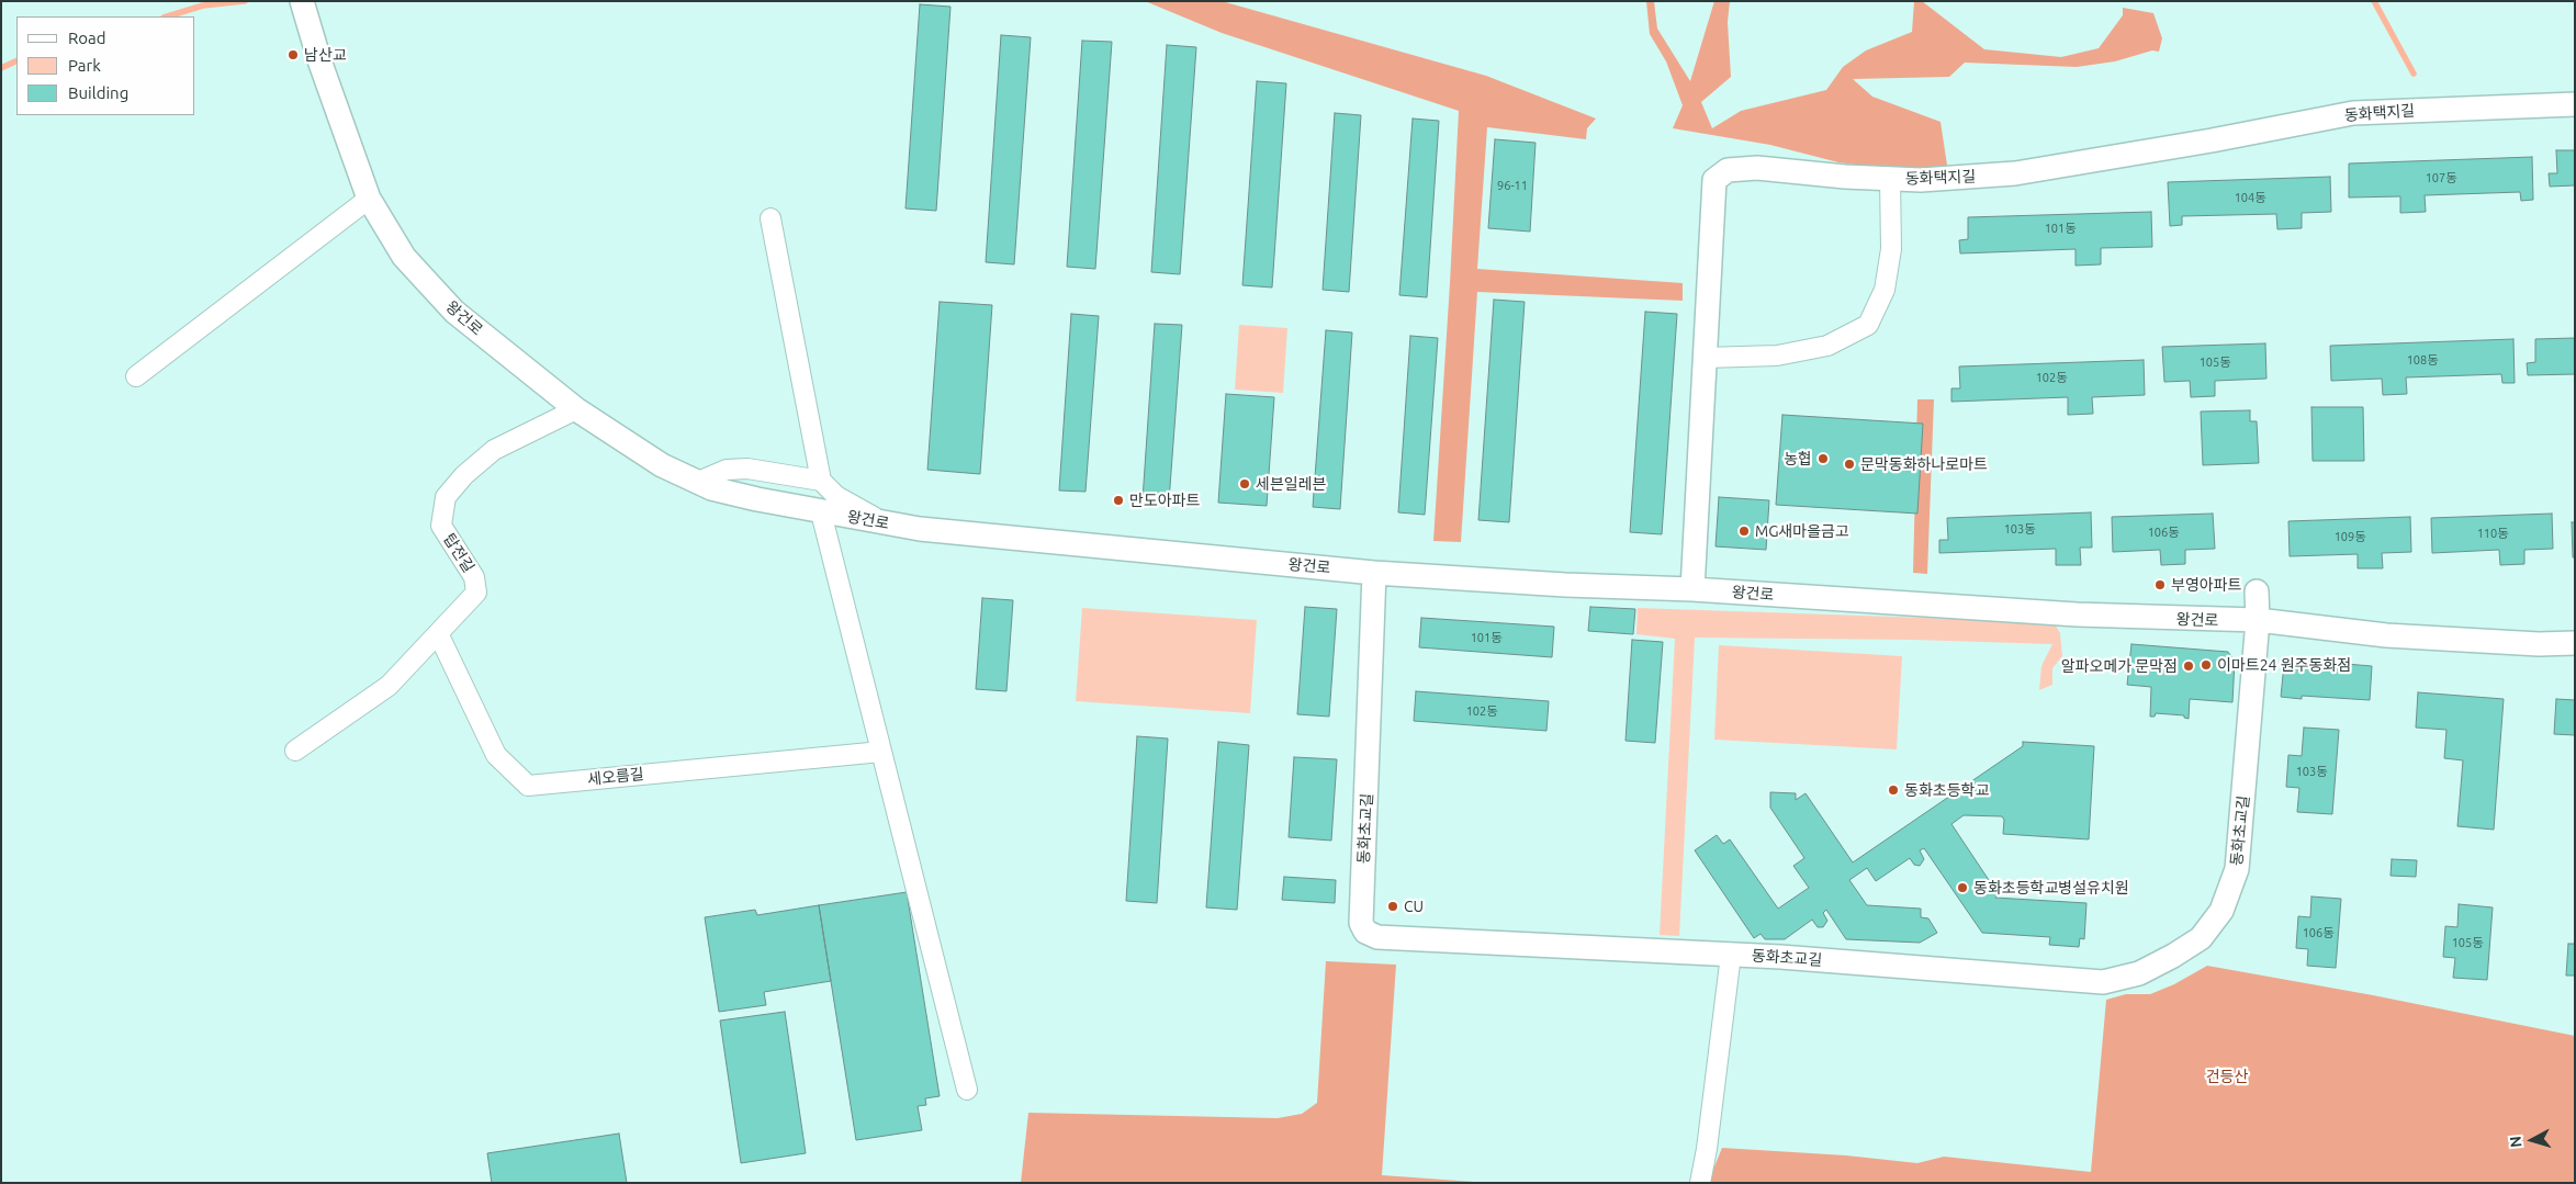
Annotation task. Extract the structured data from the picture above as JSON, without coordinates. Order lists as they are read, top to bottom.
{
  "streets": {
    "street": [
      "동화택지길",
      "왕건로",
      "탑전길",
      "세오름길",
      "동화초교길"
    ]
  },
  "crossings": [
    ["동화택지길", "왕건로"],
    ["왕건로", "탑전길"],
    ["왕건로", "동화초교길"],
    ["탑전길", "세오름길"]
  ],
  "parks": ["건등산"],
  "places": [
    "남산교",
    "농협",
    "문막동화하나로마트",
    "세븐일레븐",
    "만도아파트",
    "MG새마을금고",
    "부영아파트",
    "이마트24 원주동화점",
    "알파오메가 문막점",
    "동화초등학교",
    "동화초등학교병설유치원",
    "CU"
  ],
  "house_numbers": [
    "107동",
    "96-11",
    "104동",
    "101동",
    "108동",
    "105동",
    "102동",
    "103동",
    "106동",
    "110동",
    "109동",
    "101동",
    "102동",
    "103동",
    "106동",
    "105동"
  ],
  "legend": ["Road", "Park", "Building"],
  "north": "left"
}
